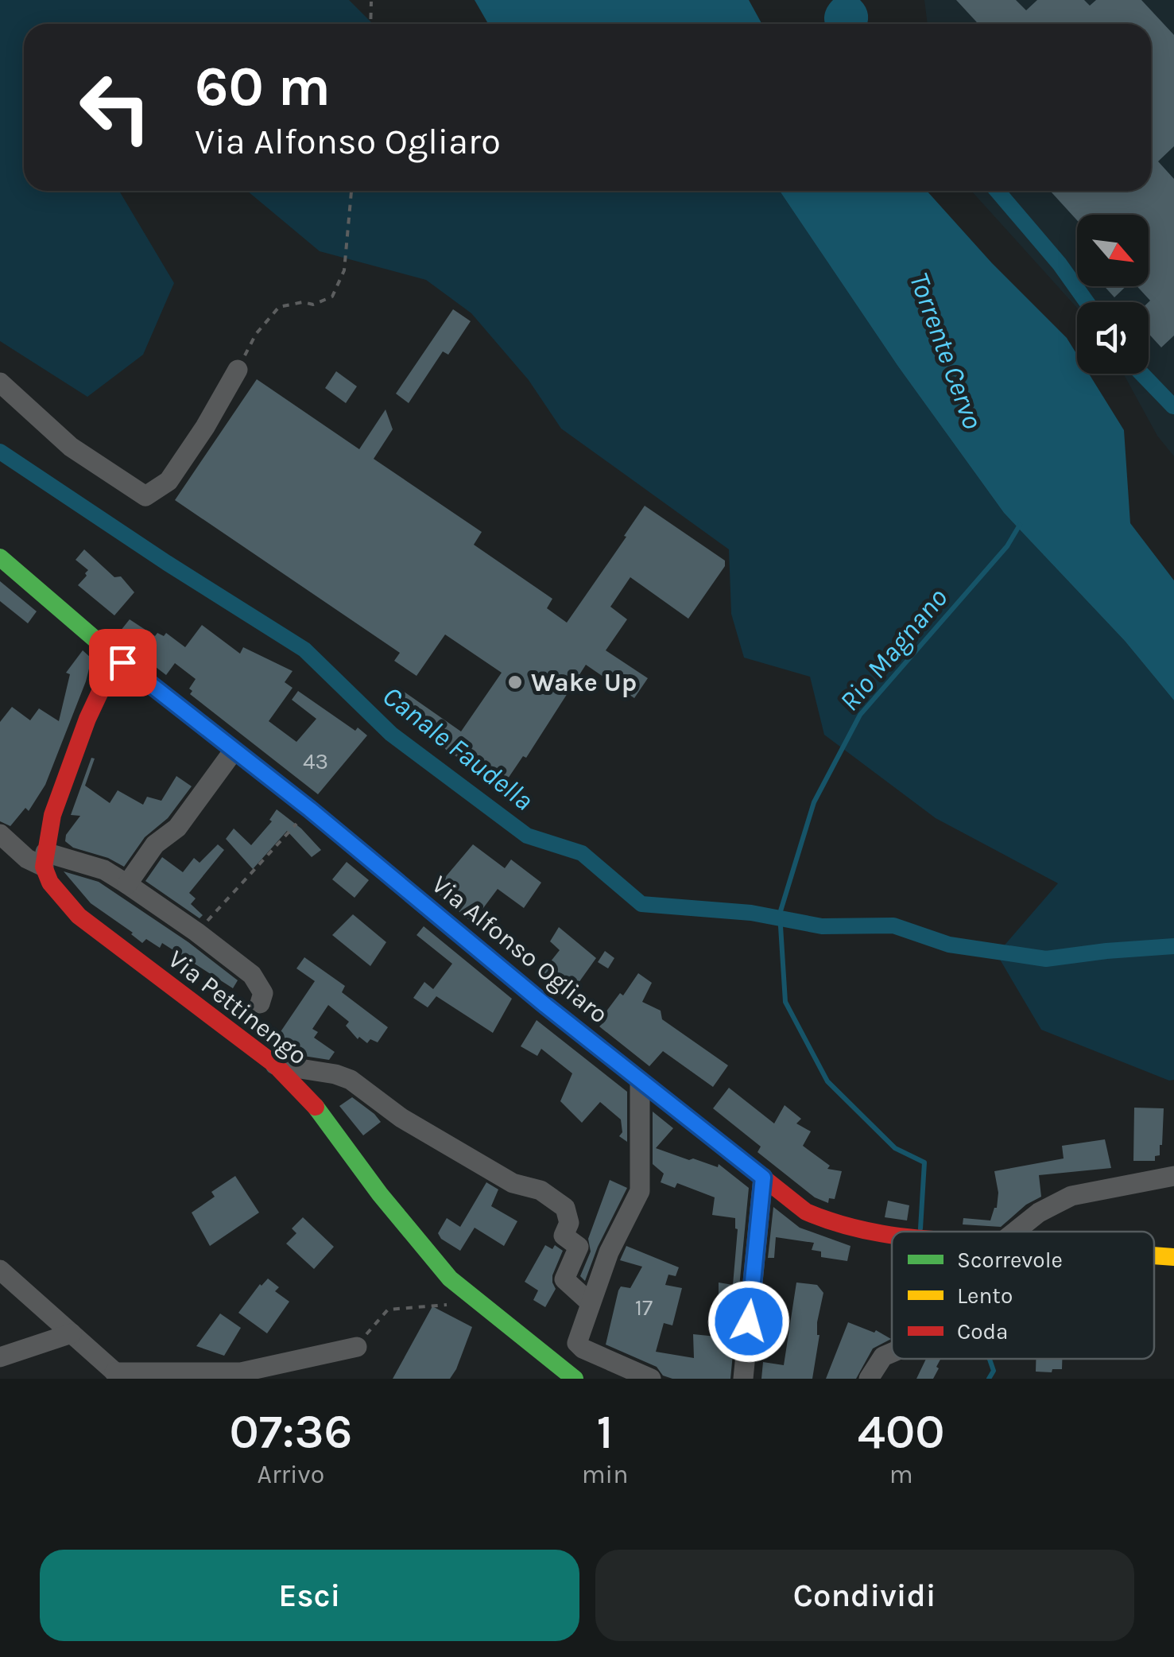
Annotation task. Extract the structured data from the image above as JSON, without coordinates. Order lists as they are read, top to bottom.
{
  "streets": {
    "main road": ["Via Alfonso Ogliaro", "Via Pettinengo"]
  },
  "water": ["Torrente Cervo", "Rio Magnano", "Canale Faudella"],
  "places": ["Wake Up"],
  "house_numbers": ["43", "17"],
  "legend": ["Scorrevole", "Lento", "Coda"],
  "north": "bottom right",
  "page": {
    "turn": ["60 m", "Via Alfonso Ogliaro"],
    "eta": [
      "07:36",
      "Arrivo",
      "1",
      "min",
      "400",
      "m"
    ],
    "buttons": ["Esci", "Condividi"]
  }
}
